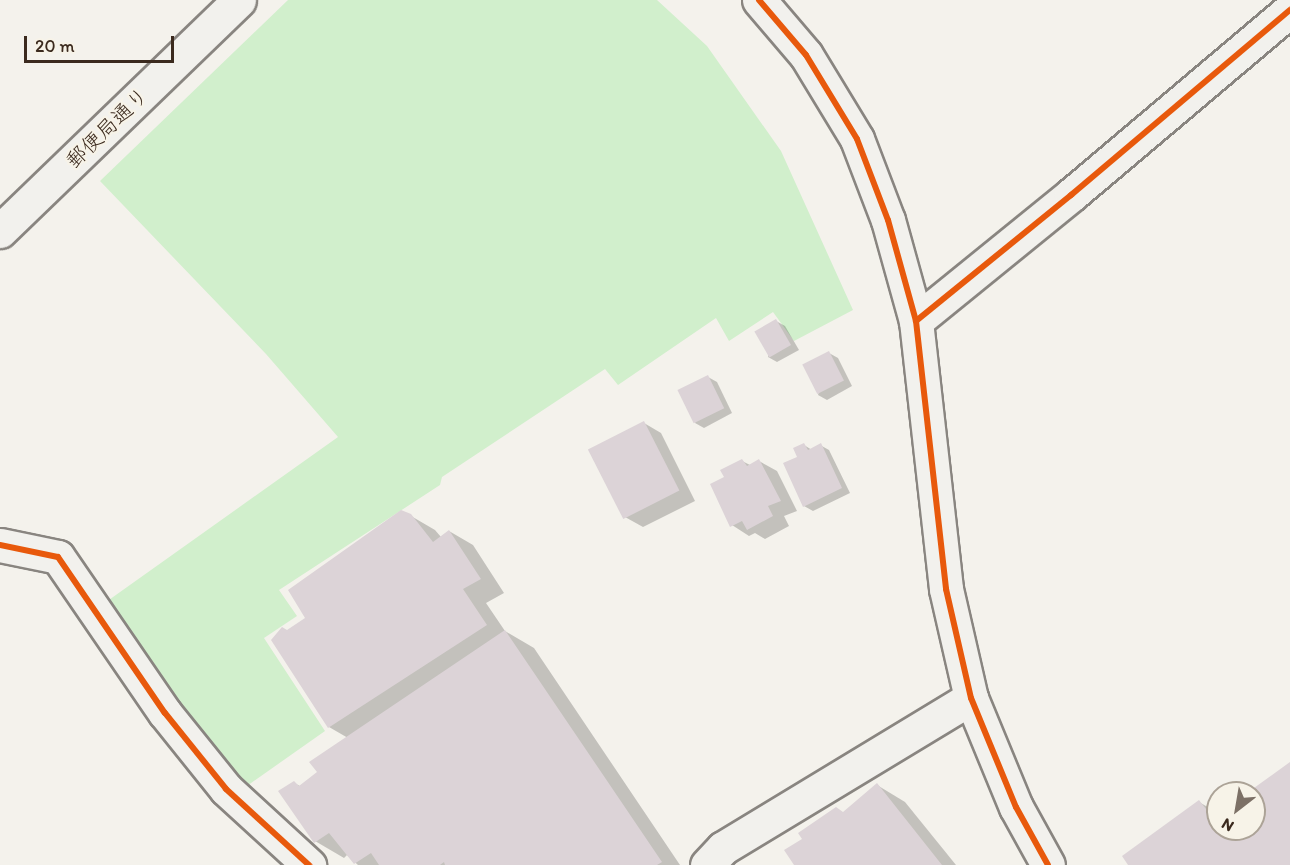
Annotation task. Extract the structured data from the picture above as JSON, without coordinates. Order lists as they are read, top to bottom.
{
  "streets": {
    "street": ["郵便局通り"]
  },
  "scale_bar": "20 m",
  "north": "bottom left"
}
